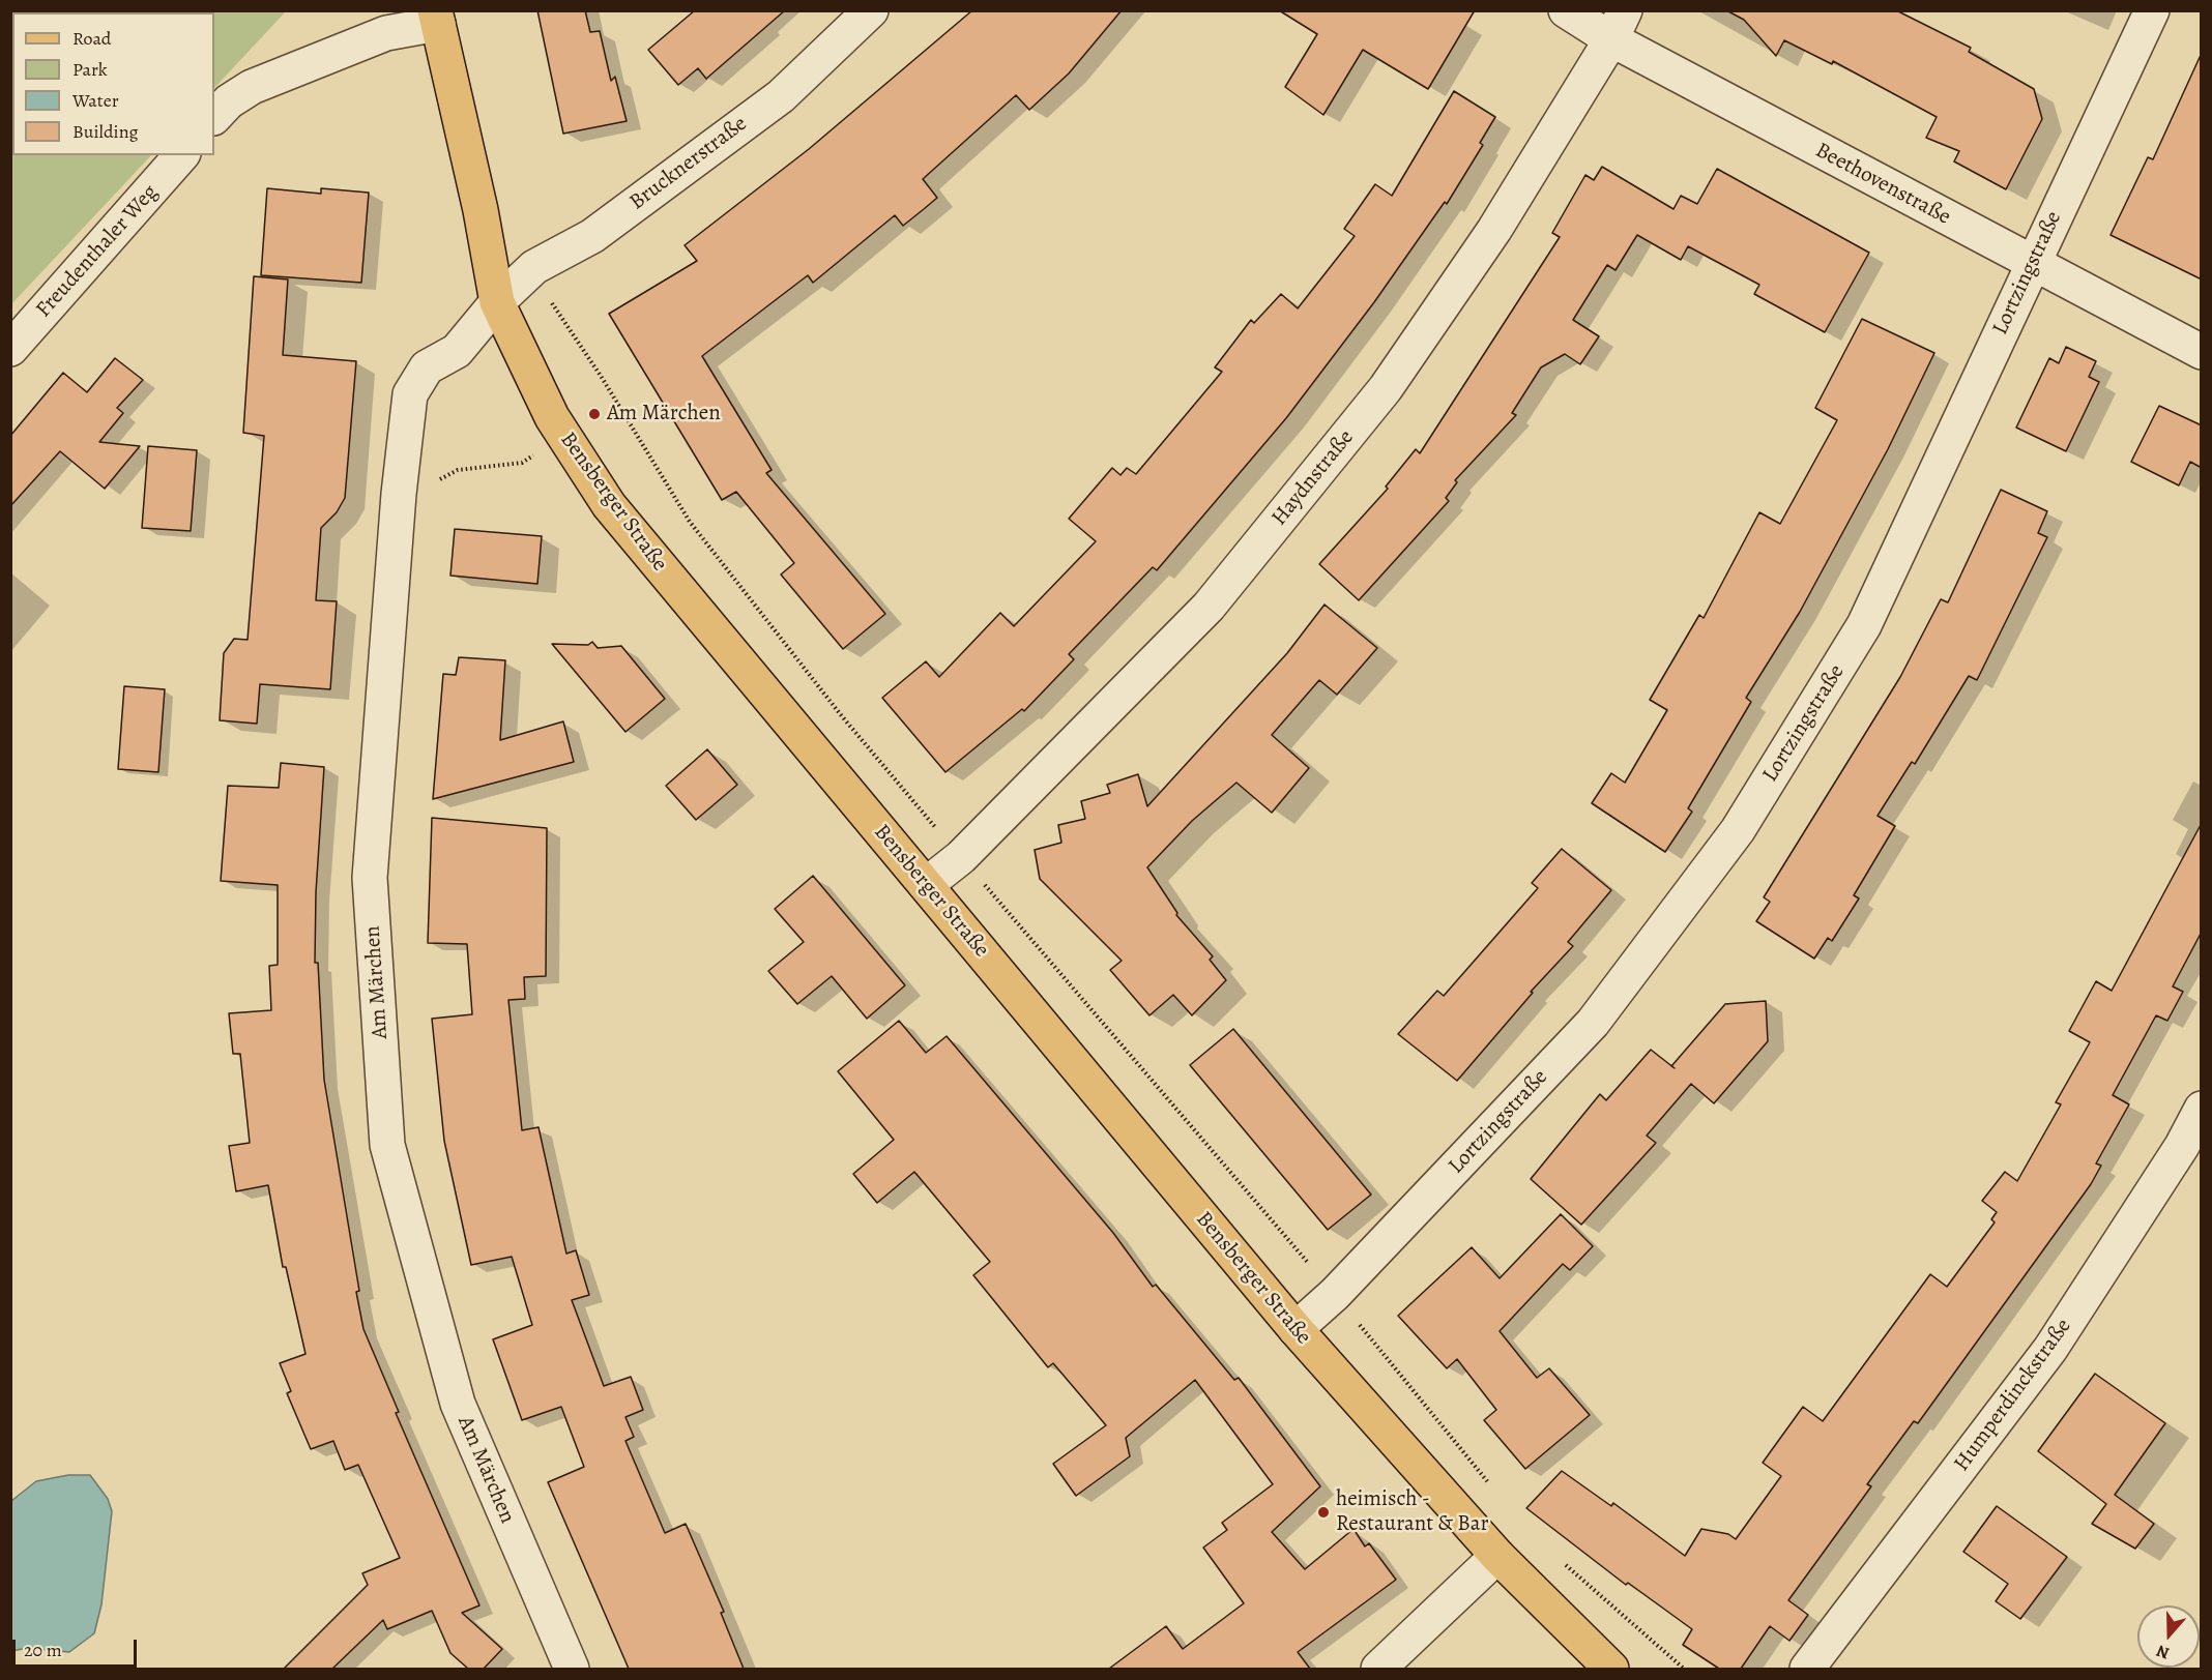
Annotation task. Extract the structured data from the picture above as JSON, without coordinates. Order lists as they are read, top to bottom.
{
  "streets": {
    "main road": ["Bensberger Straße"],
    "street": [
      "Brucknerstraße",
      "Beethovenstraße",
      "Freudenthaler Weg",
      "Lortzingstraße",
      "Haydnstraße",
      "Am Märchen",
      "Humperdinckstraße"
    ]
  },
  "crossings": [
    ["Brucknerstraße", "Bensberger Straße"],
    ["Brucknerstraße", "Am Märchen"],
    ["Beethovenstraße", "Lortzingstraße"],
    ["Beethovenstraße", "Haydnstraße"],
    ["Lortzingstraße", "Bensberger Straße"],
    ["Haydnstraße", "Bensberger Straße"],
    ["Bensberger Straße", "Am Märchen"]
  ],
  "places": ["Am Märchen", "heimisch - Restaurant & Bar"],
  "legend": [
    "Road",
    "Park",
    "Water",
    "Building"
  ],
  "scale_bar": "20 m",
  "north": "bottom"
}
